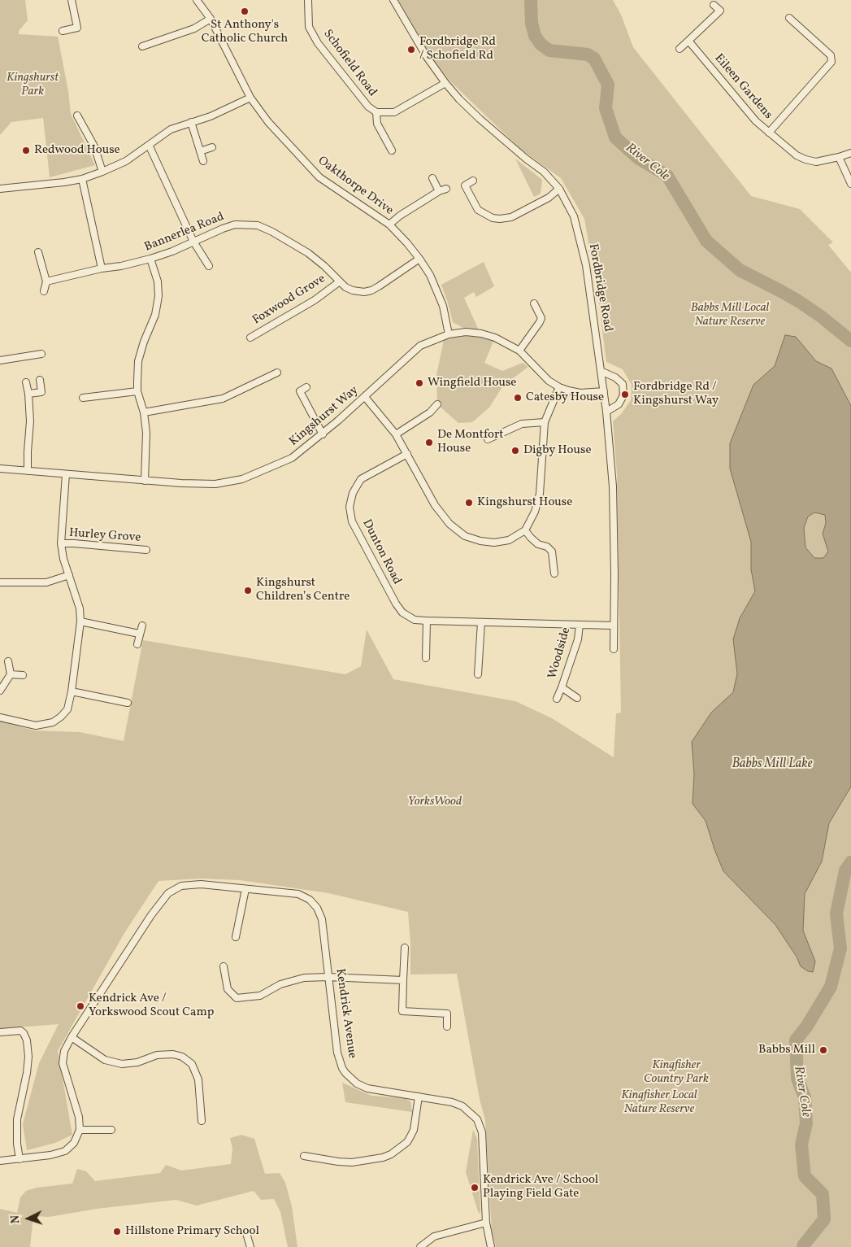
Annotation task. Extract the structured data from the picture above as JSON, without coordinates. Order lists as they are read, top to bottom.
{
  "streets": {
    "street": [
      "Schofield Road",
      "Eileen Gardens",
      "Oakthorpe Drive",
      "Bannerlea Road",
      "Fordbridge Road",
      "Foxwood Grove",
      "Kingshurst Way",
      "Hurley Grove",
      "Dunton Road",
      "Woodside",
      "Kendrick Avenue"
    ]
  },
  "crossings": [
    ["Schofield Road", "Fordbridge Road"],
    ["Oakthorpe Drive", "Bannerlea Road"],
    ["Oakthorpe Drive", "Kingshurst Way"],
    ["Bannerlea Road", "Foxwood Grove"],
    ["Fordbridge Road", "Kingshurst Way"],
    ["Fordbridge Road", "Dunton Road"],
    ["Dunton Road", "Woodside"]
  ],
  "water": ["River Cole", "Babbs Mill Lake"],
  "parks": [
    "Kingshurst Park",
    "Babbs Mill Local Nature Reserve",
    "YorksWood",
    "Kingfisher Country Park",
    "Kingfisher Local Nature Reserve"
  ],
  "places": [
    "St Anthony's Catholic Church",
    "Fordbridge Rd / Schofield Rd",
    "Redwood House",
    "Wingfield House",
    "Fordbridge Rd / Kingshurst Way",
    "Catesby House",
    "De Montfort House",
    "Digby House",
    "Kingshurst House",
    "Kingshurst Children’s Centre",
    "Kendrick Ave / Yorkswood Scout Camp",
    "Babbs Mill",
    "Kendrick Ave / School Playing Field Gate",
    "Hillstone Primary School"
  ],
  "north": "left"
}
